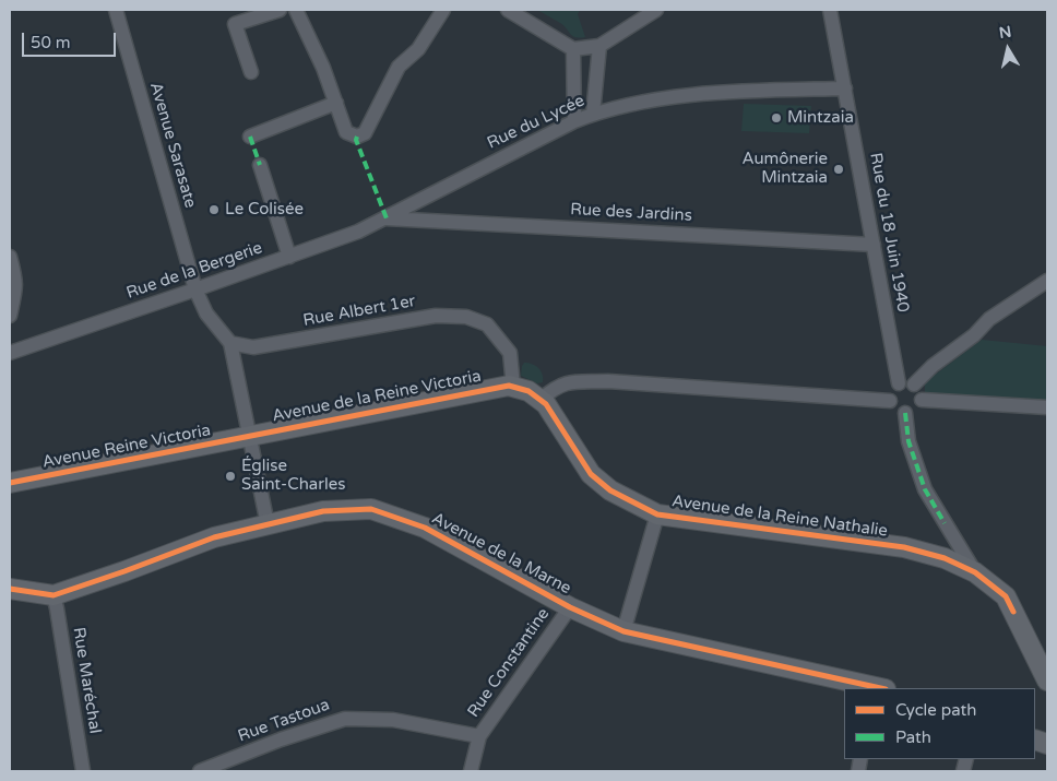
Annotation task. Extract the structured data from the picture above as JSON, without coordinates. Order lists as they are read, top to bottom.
{
  "streets": {
    "main road": [
      "Avenue de la Reine Victoria",
      "Avenue Reine Victoria",
      "Avenue de la Reine Nathalie",
      "Avenue de la Marne"
    ],
    "street": [
      "Rue du Lycée",
      "Avenue Sarasate",
      "Rue des Jardins",
      "Rue du 18 Juin 1940",
      "Rue de la Bergerie",
      "Rue Albert 1er",
      "Rue Constantine",
      "Rue Maréchal",
      "Rue Tastoua"
    ]
  },
  "crossings": [
    ["Rue du Lycée", "Rue des Jardins"],
    ["Rue du Lycée", "Rue du 18 Juin 1940"],
    ["Rue du Lycée", "Rue de la Bergerie"],
    ["Avenue Sarasate", "Rue de la Bergerie"],
    ["Rue des Jardins", "Rue du 18 Juin 1940"],
    ["Rue des Jardins", "Rue de la Bergerie"],
    ["Rue Albert 1er", "Avenue de la Reine Victoria"],
    ["Rue Albert 1er", "Avenue de la Reine Nathalie"],
    ["Avenue de la Reine Victoria", "Avenue Reine Victoria"],
    ["Avenue de la Reine Victoria", "Avenue de la Reine Nathalie"],
    ["Avenue de la Marne", "Rue Constantine"],
    ["Avenue de la Marne", "Rue Maréchal"],
    ["Rue Constantine", "Rue Tastoua"]
  ],
  "places": [
    "Mintzaia",
    "Aumônerie Mintzaia",
    "Le Colisée",
    "Église Saint-Charles"
  ],
  "legend": ["Cycle path", "Path"],
  "scale_bar": "50 m",
  "north": "top"
}
